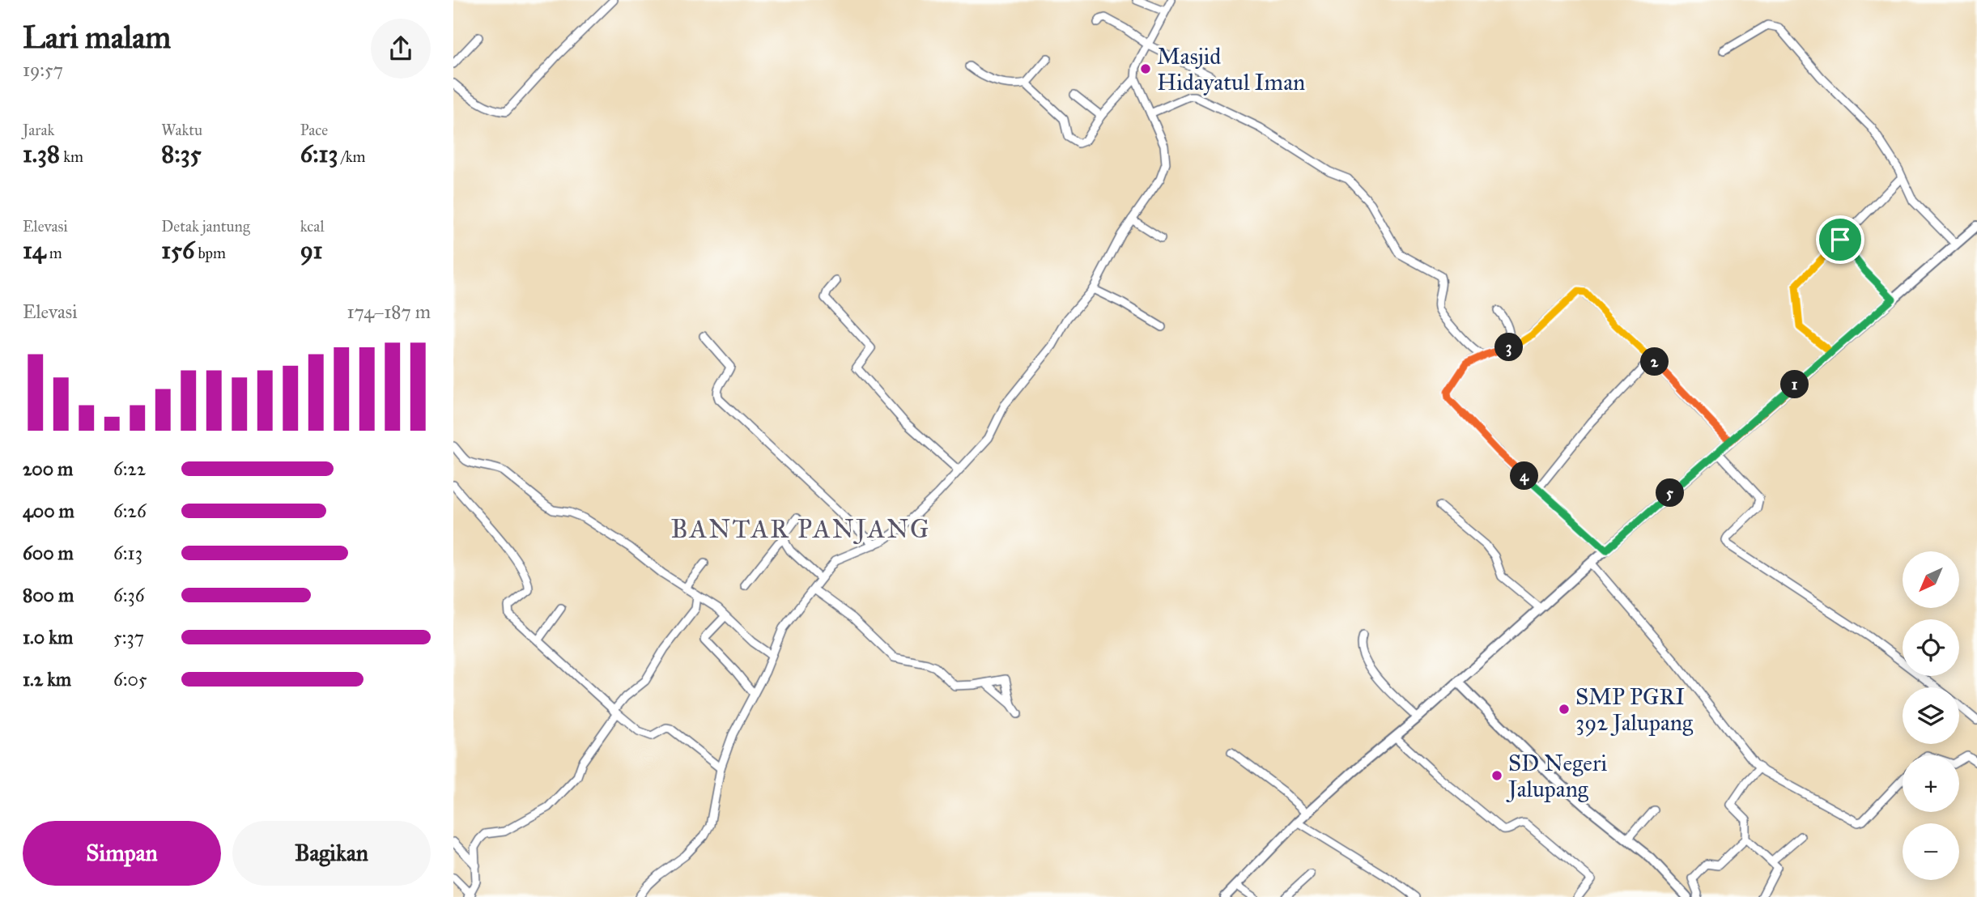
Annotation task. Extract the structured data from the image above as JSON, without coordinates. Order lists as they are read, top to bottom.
{
  "districts": ["BANTAR PANJANG"],
  "places": ["Masjid Hidayatul Iman", "SMP PGRI 392 Jalupang", "SD Negeri Jalupang"],
  "north": "bottom left",
  "page": {
    "heading": ["Lari malam", "19:57"],
    "stats": [
      ["Jarak", "1.38 km"],
      ["Waktu", "8:35"],
      ["Pace", "6:13 /km"],
      ["Elevasi", "14 m"],
      ["Detak jantung", "156 bpm"],
      ["kcal", "91"]
    ],
    "chart": ["Elevasi", "174–187 m"],
    "pins": [
      "3",
      "2",
      "1",
      "4",
      "5"
    ],
    "list": [
      {
        "name": "200 m",
        "note": "6:22"
      },
      {
        "name": "400 m",
        "note": "6:26"
      },
      {
        "name": "600 m",
        "note": "6:13"
      },
      {
        "name": "800 m",
        "note": "6:36"
      },
      {
        "name": "1.0 km",
        "note": "5:37"
      },
      {
        "name": "1.2 km",
        "note": "6:05"
      }
    ],
    "map_buttons": ["+", "−"],
    "buttons": ["Simpan", "Bagikan"]
  }
}
